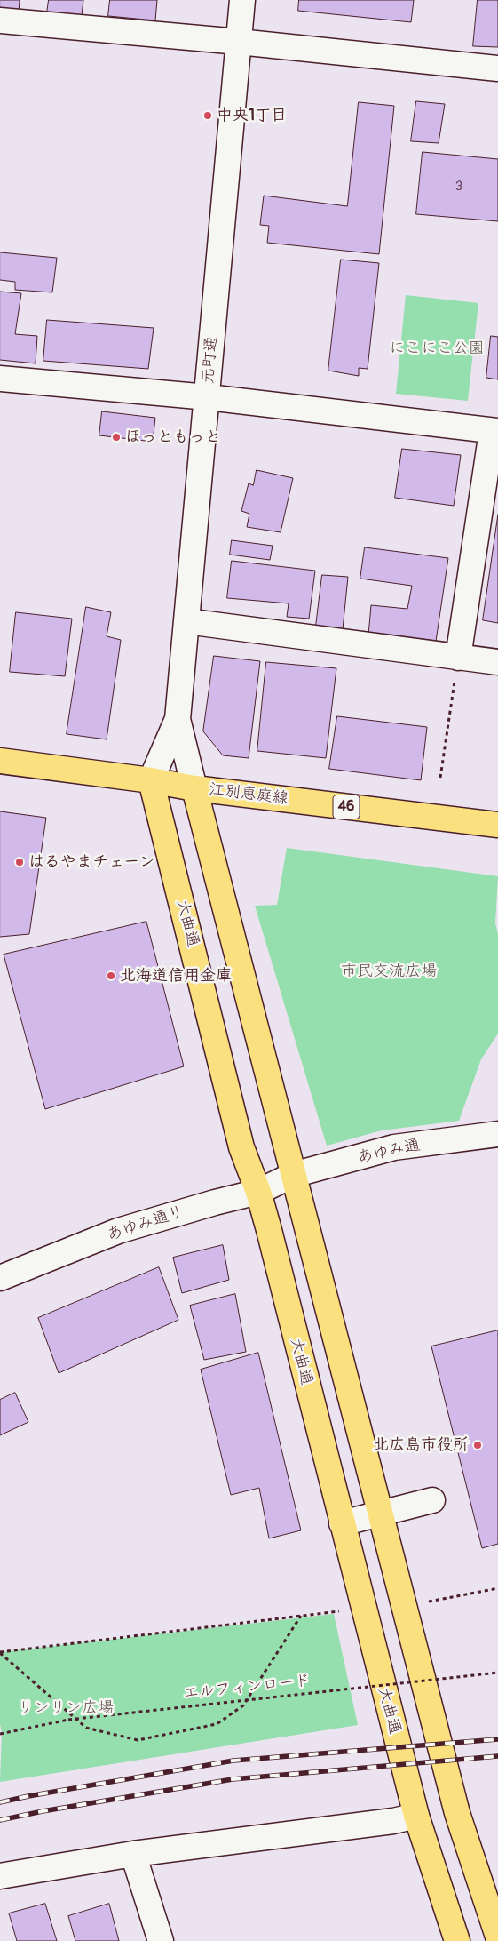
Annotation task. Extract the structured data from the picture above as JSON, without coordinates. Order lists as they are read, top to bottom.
{
  "streets": {
    "main road": ["江別恵庭線", "46", "大曲通"],
    "street": ["元町通", "あゆみ通", "あゆみ通り"],
    "path": ["エルフィンロード"]
  },
  "crossings": [
    ["江別恵庭線", "大曲通"],
    ["大曲通", "あゆみ通り"],
    ["あゆみ通", "あゆみ通り"]
  ],
  "parks": ["にこにこ公園", "市民交流広場", "リンリン広場"],
  "places": [
    "中央1丁目",
    "ほっともっと",
    "はるやまチェーン",
    "北海道信用金庫",
    "北広島市役所"
  ],
  "house_numbers": ["3"]
}
